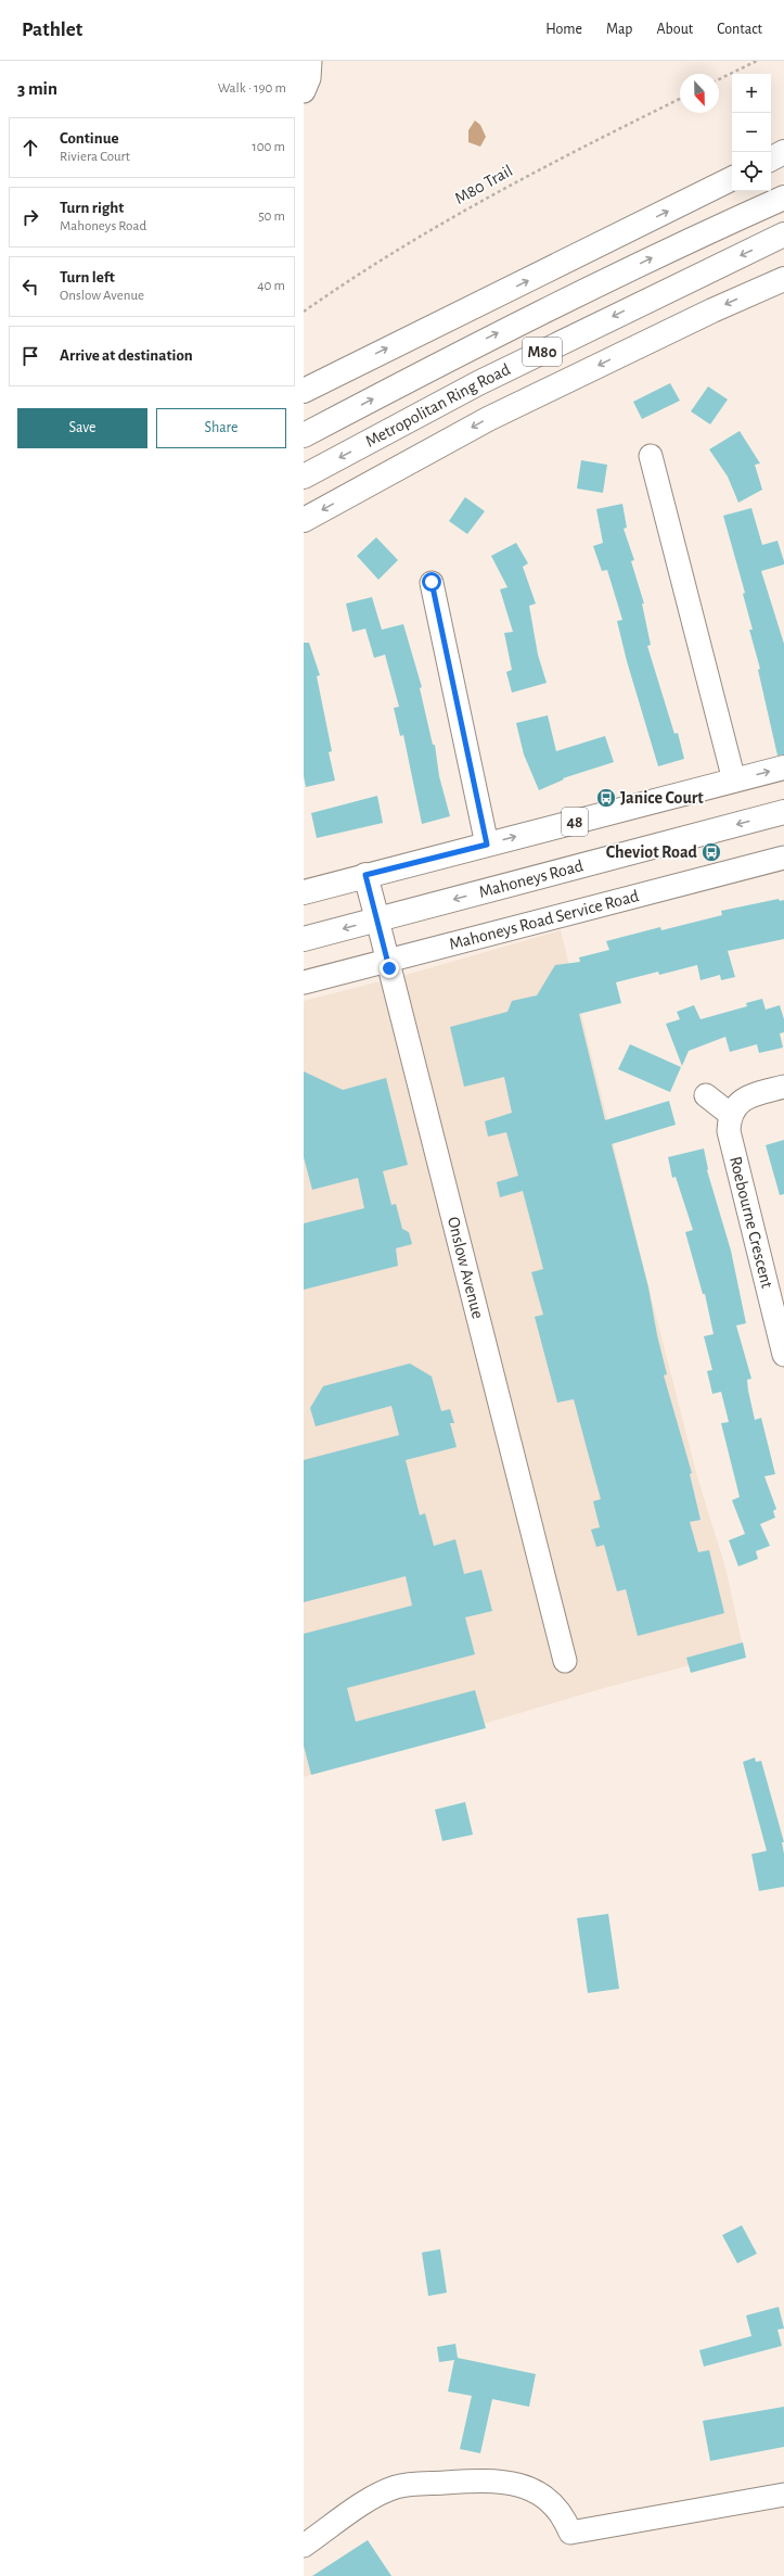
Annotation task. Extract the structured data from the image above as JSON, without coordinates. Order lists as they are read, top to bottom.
{
  "streets": {
    "main road": [
      "M80",
      "Metropolitan Ring Road",
      "48",
      "Mahoneys Road",
      "Onslow Avenue"
    ],
    "street": ["Mahoneys Road Service Road", "Roebourne Crescent"],
    "path": ["M80 Trail"]
  },
  "crossings": [
    ["48", "Onslow Avenue"],
    ["Mahoneys Road", "Onslow Avenue"],
    ["Mahoneys Road Service Road", "Onslow Avenue"]
  ],
  "places": {
    "bus stop": ["Janice Court", "Cheviot Road"]
  },
  "north": "bottom",
  "page": {
    "header": "Pathlet",
    "nav": [
      "Home",
      "Map",
      "About",
      "Contact"
    ],
    "heading": ["3 min", "Walk · 190 m"],
    "map_buttons": ["+", "−"],
    "list": [
      ["Continue", "Riviera Court", "100 m"],
      ["Turn right", "Mahoneys Road", "50 m"],
      ["Turn left", "Onslow Avenue", "40 m"],
      "Arrive at destination"
    ],
    "buttons": ["Save", "Share"]
  }
}
